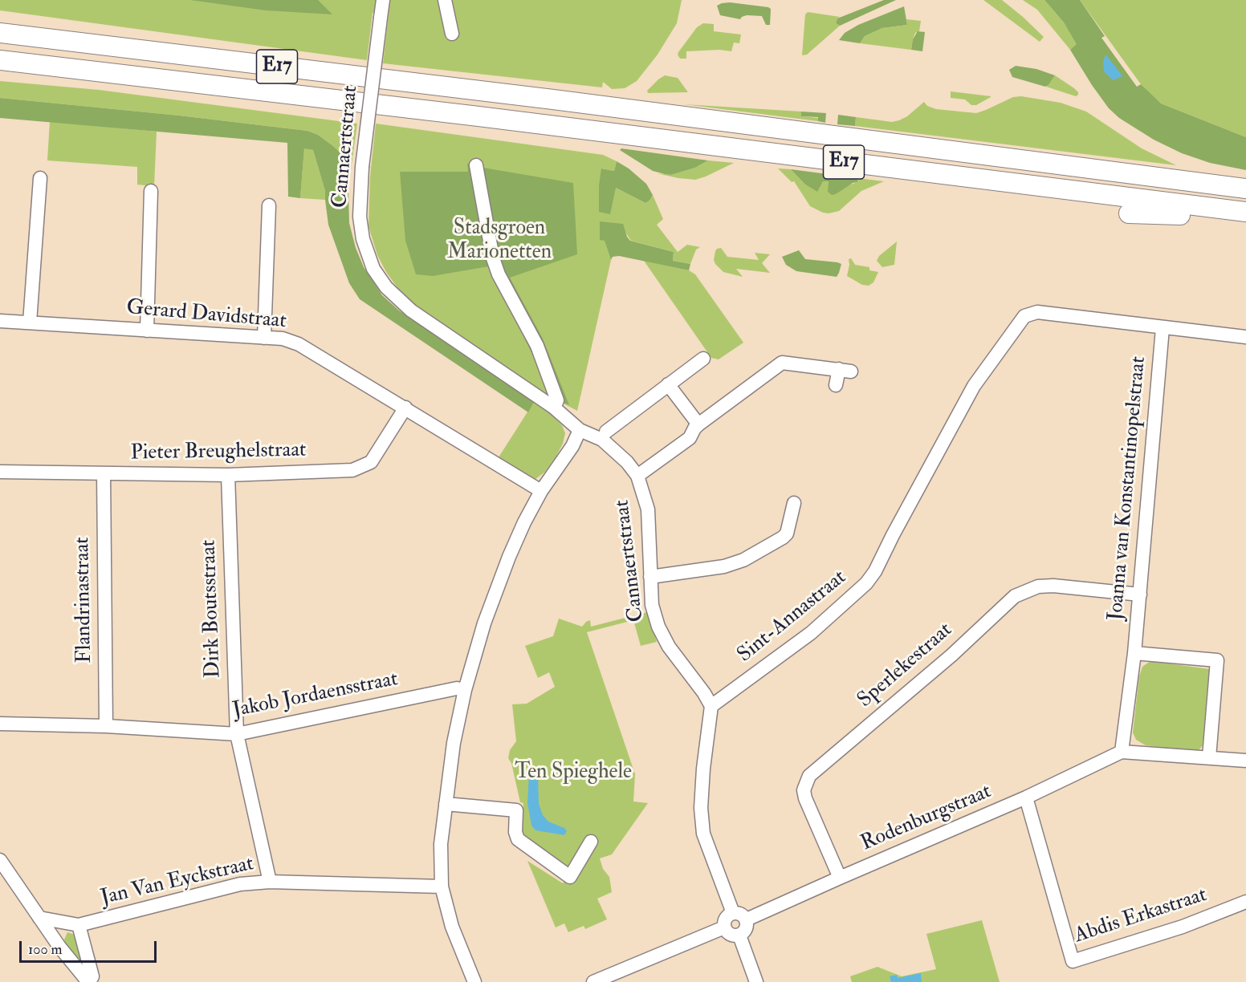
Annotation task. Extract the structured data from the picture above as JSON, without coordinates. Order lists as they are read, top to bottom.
{
  "streets": {
    "highway": ["E17"],
    "street": [
      "Cannaertstraat",
      "Gerard Davidstraat",
      "Pieter Breughelstraat",
      "Joanna van Konstantinopelstraat",
      "Flandrinastraat",
      "Dirk Boutsstraat",
      "Sint-Annastraat",
      "Sperlekestraat",
      "Jakob Jordaensstraat",
      "Rodenburgstraat",
      "Jan Van Eyckstraat",
      "Abdis Erkastraat"
    ]
  },
  "crossings": [
    ["Cannaertstraat", "Sint-Annastraat"],
    ["Gerard Davidstraat", "Pieter Breughelstraat"],
    ["Pieter Breughelstraat", "Flandrinastraat"],
    ["Pieter Breughelstraat", "Dirk Boutsstraat"],
    ["Joanna van Konstantinopelstraat", "Sint-Annastraat"],
    ["Joanna van Konstantinopelstraat", "Sperlekestraat"],
    ["Joanna van Konstantinopelstraat", "Rodenburgstraat"],
    ["Flandrinastraat", "Jakob Jordaensstraat"],
    ["Dirk Boutsstraat", "Jakob Jordaensstraat"],
    ["Dirk Boutsstraat", "Jan Van Eyckstraat"],
    ["Sperlekestraat", "Rodenburgstraat"],
    ["Rodenburgstraat", "Abdis Erkastraat"]
  ],
  "parks": ["Stadsgroen Marionetten", "Ten Spieghele"],
  "scale_bar": "100 m"
}
